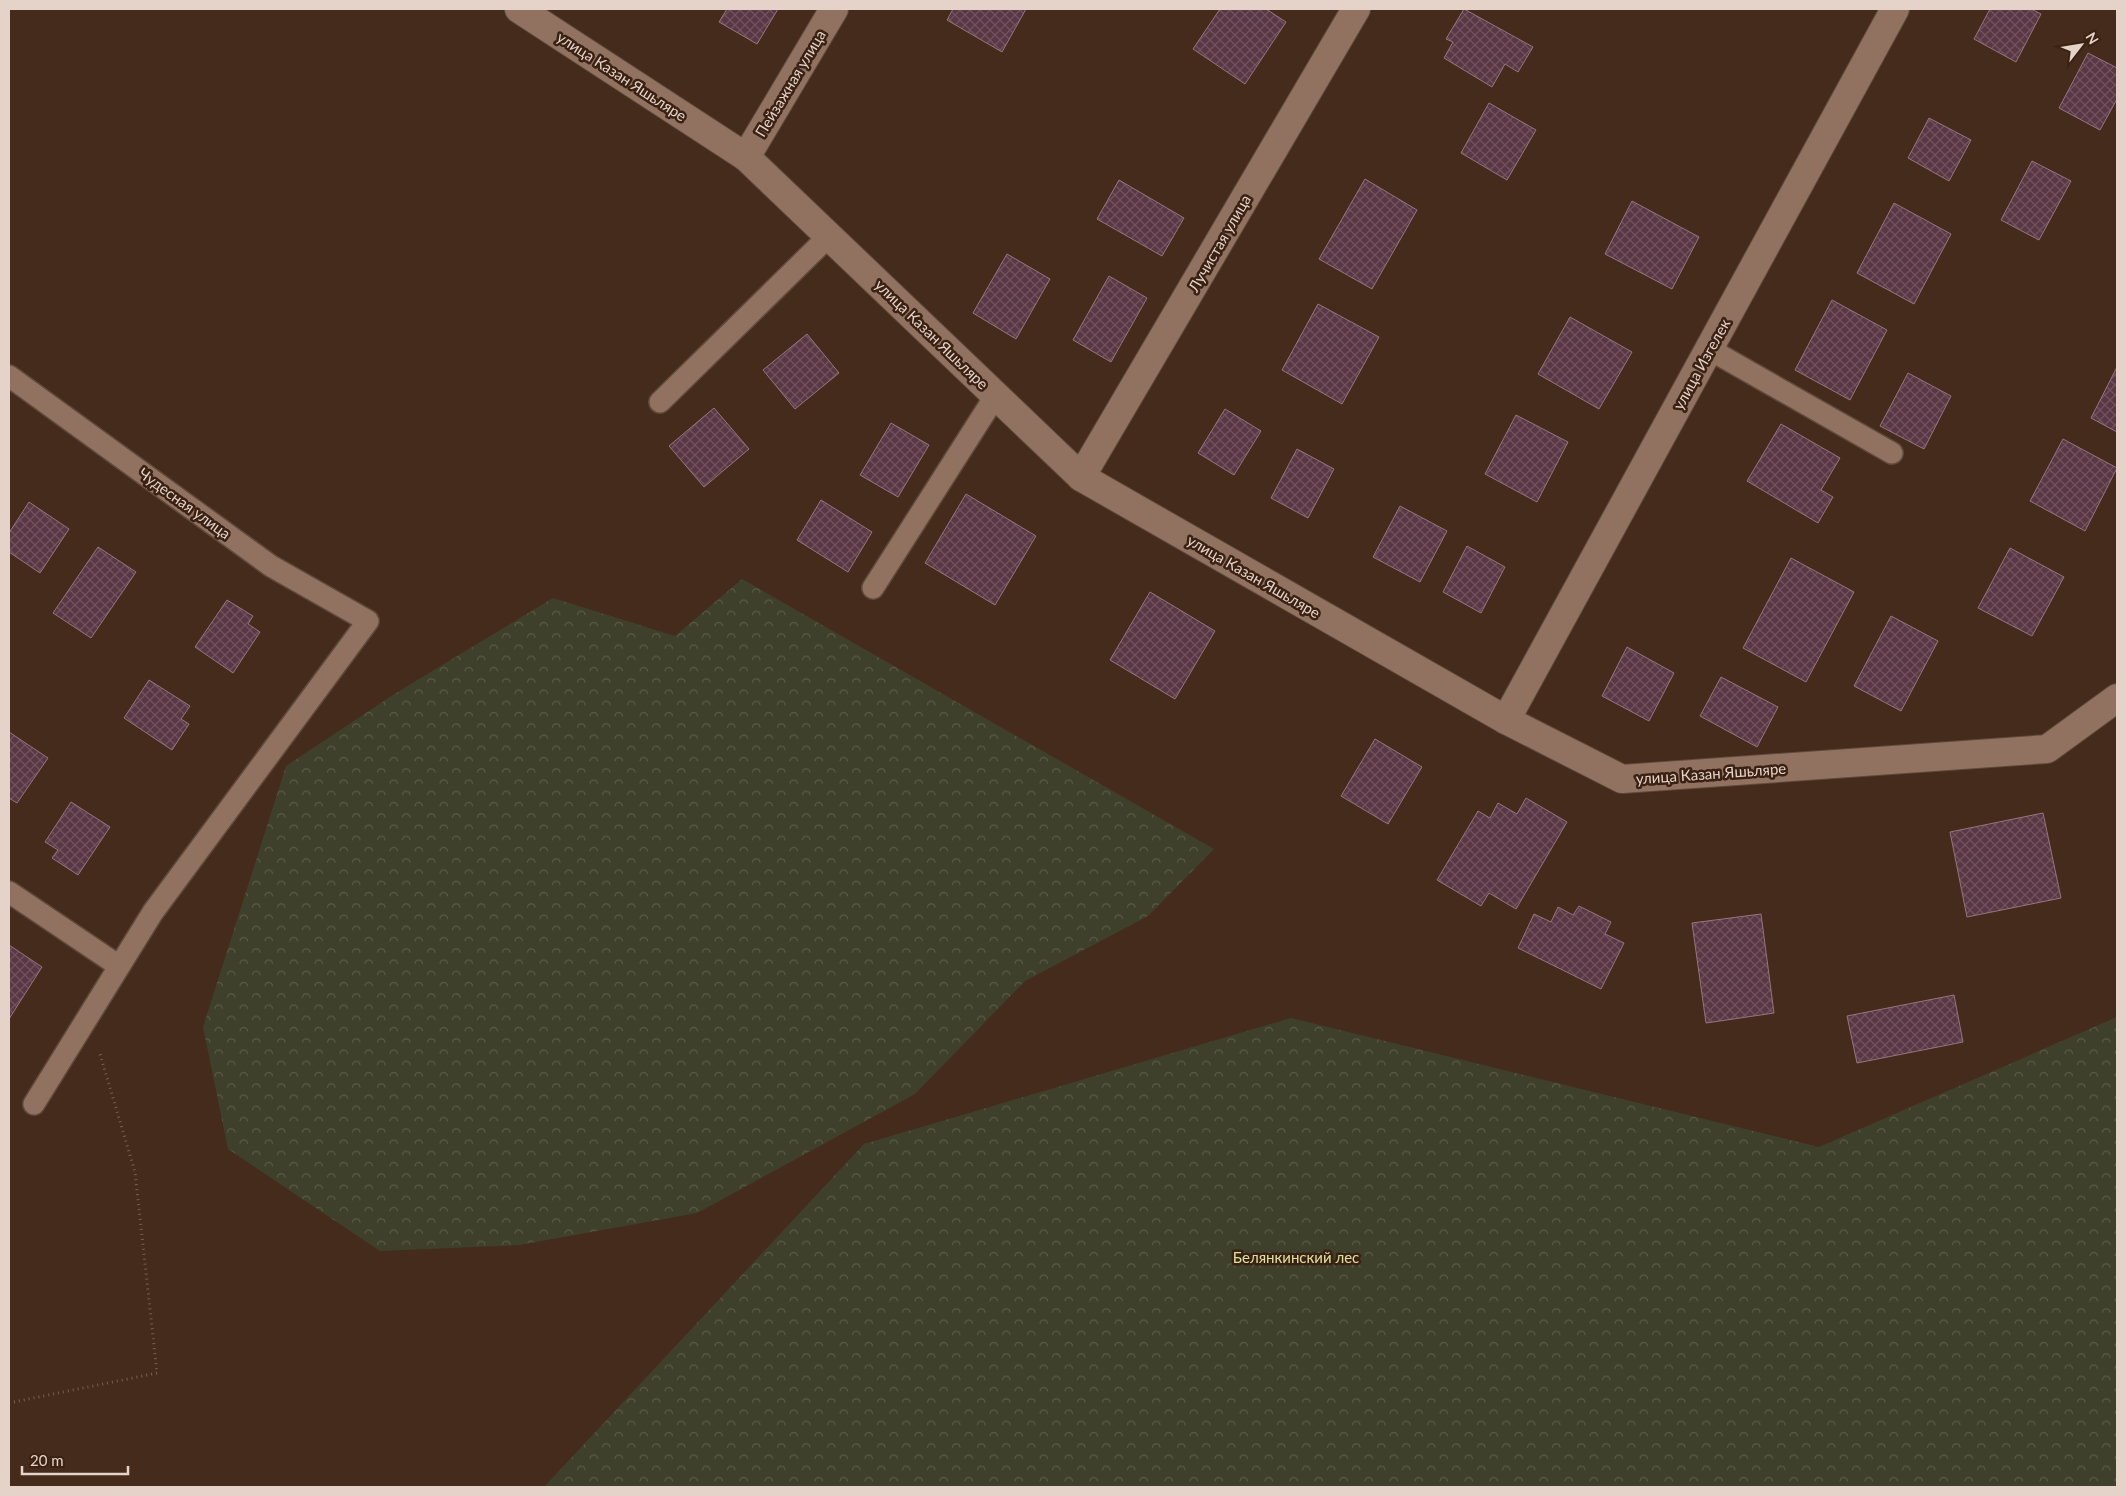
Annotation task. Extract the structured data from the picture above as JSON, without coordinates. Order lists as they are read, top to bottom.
{
  "streets": {
    "street": [
      "улица Казан Яшьляре",
      "Пейзажная улица",
      "Лучистая улица",
      "улица Изгелек"
    ],
    "lane": ["Чудесная улица"]
  },
  "crossings": [
    ["улица Казан Яшьляре", "Пейзажная улица"],
    ["улица Казан Яшьляре", "Лучистая улица"],
    ["улица Казан Яшьляре", "улица Изгелек"]
  ],
  "parks": ["Белянкинский лес"],
  "scale_bar": "20 m",
  "north": "top right"
}
